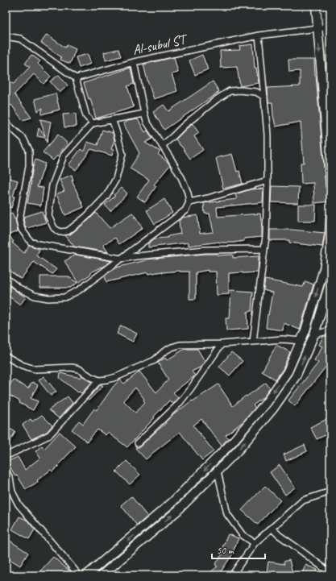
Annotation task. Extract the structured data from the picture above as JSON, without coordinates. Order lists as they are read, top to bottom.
{
  "streets": {
    "street": ["Al-subul ST"]
  },
  "scale_bar": "50 m"
}
